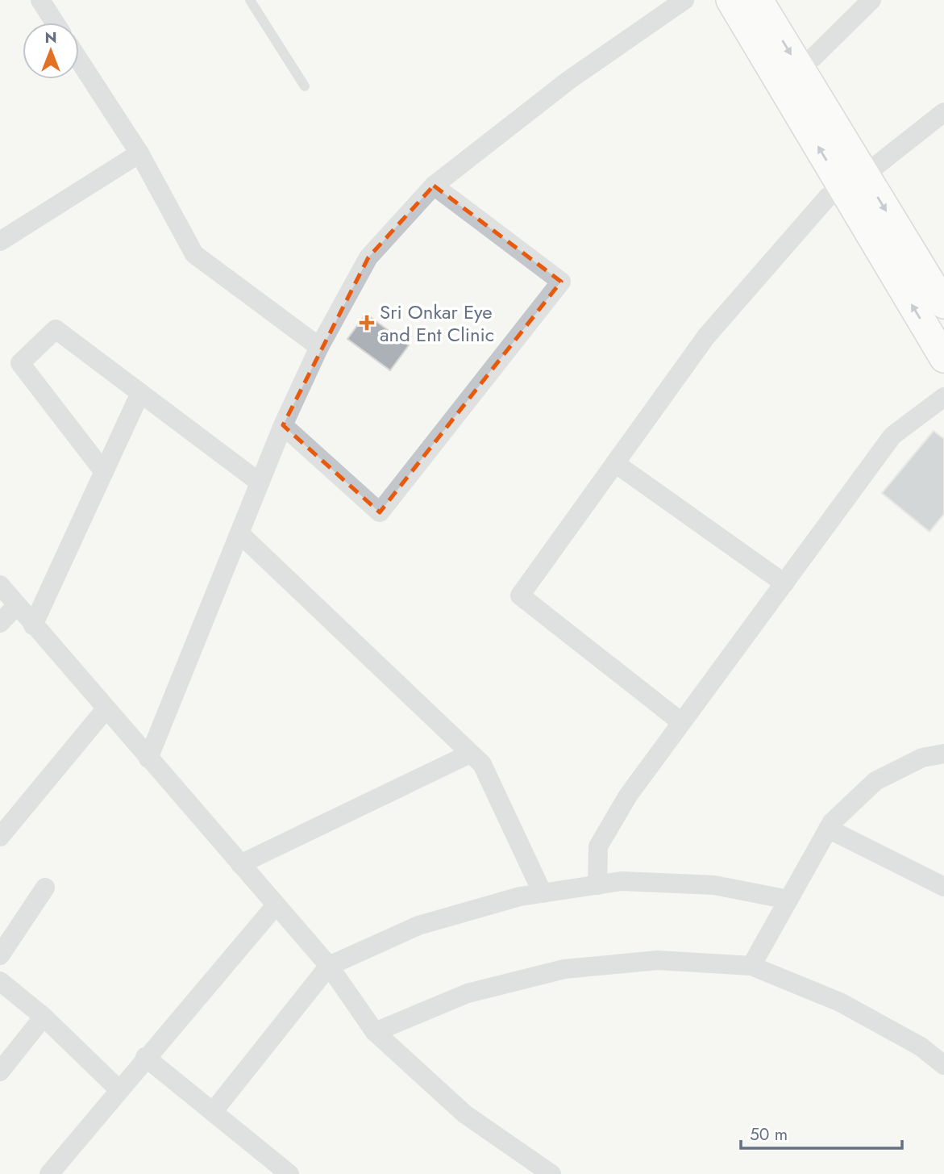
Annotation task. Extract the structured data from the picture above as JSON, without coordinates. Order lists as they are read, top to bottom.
{
  "places": {
    "health": ["Sri Onkar Eye and Ent Clinic"]
  },
  "scale_bar": "50 m",
  "north": "top"
}
